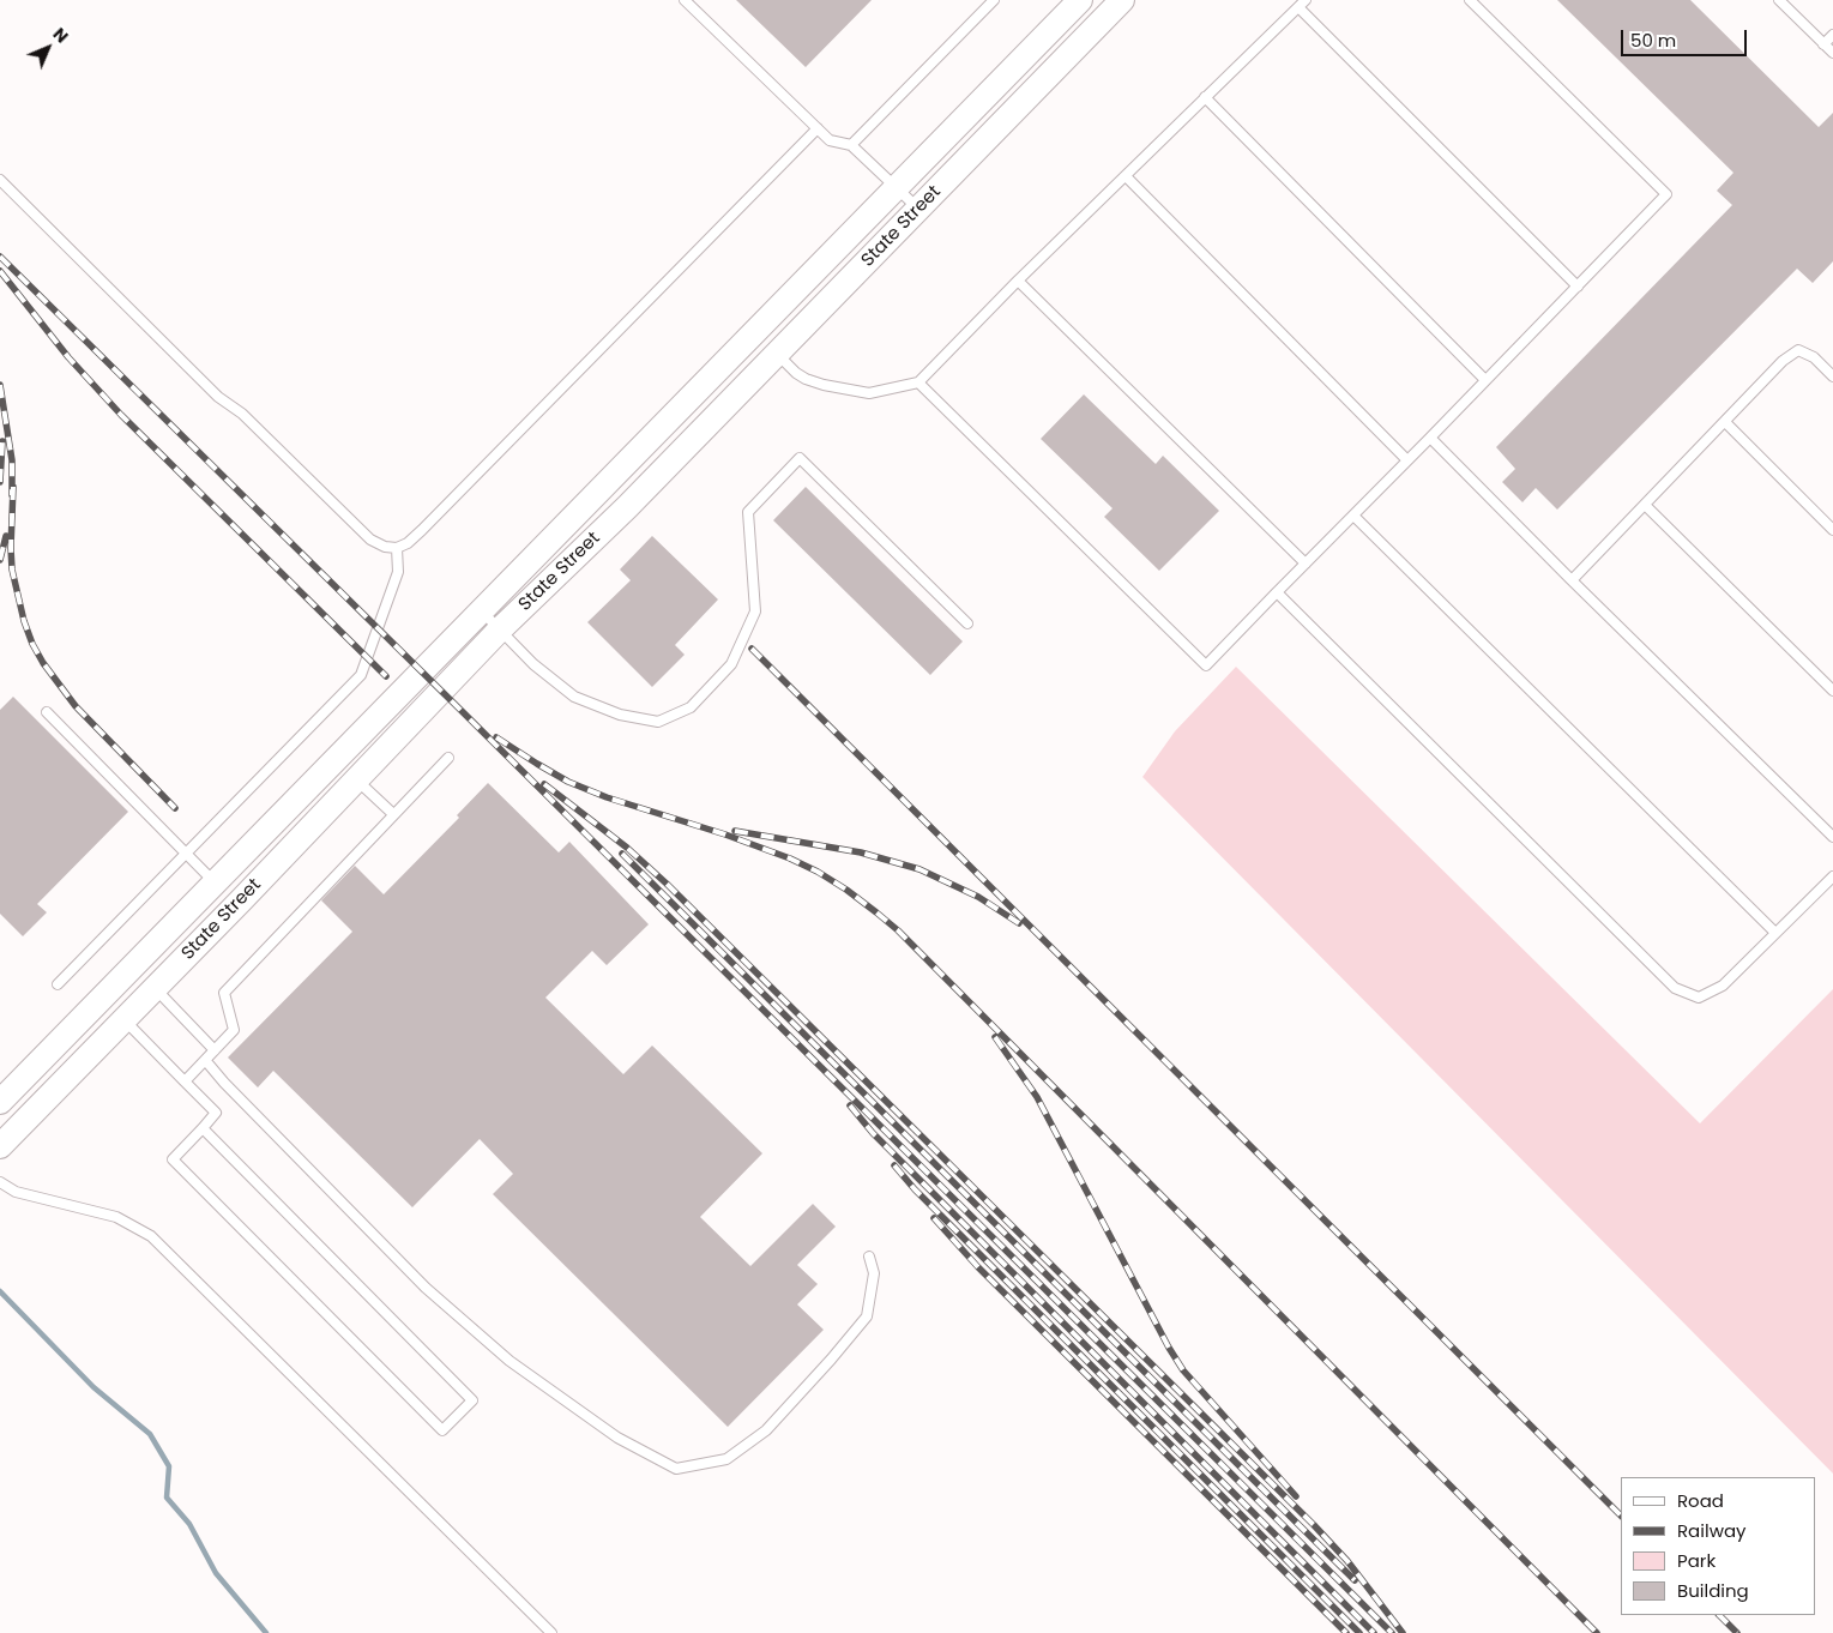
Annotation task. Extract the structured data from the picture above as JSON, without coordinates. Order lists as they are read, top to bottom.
{
  "streets": {
    "street": ["State Street"]
  },
  "legend": [
    "Road",
    "Railway",
    "Park",
    "Building"
  ],
  "scale_bar": "50 m",
  "north": "top right"
}
